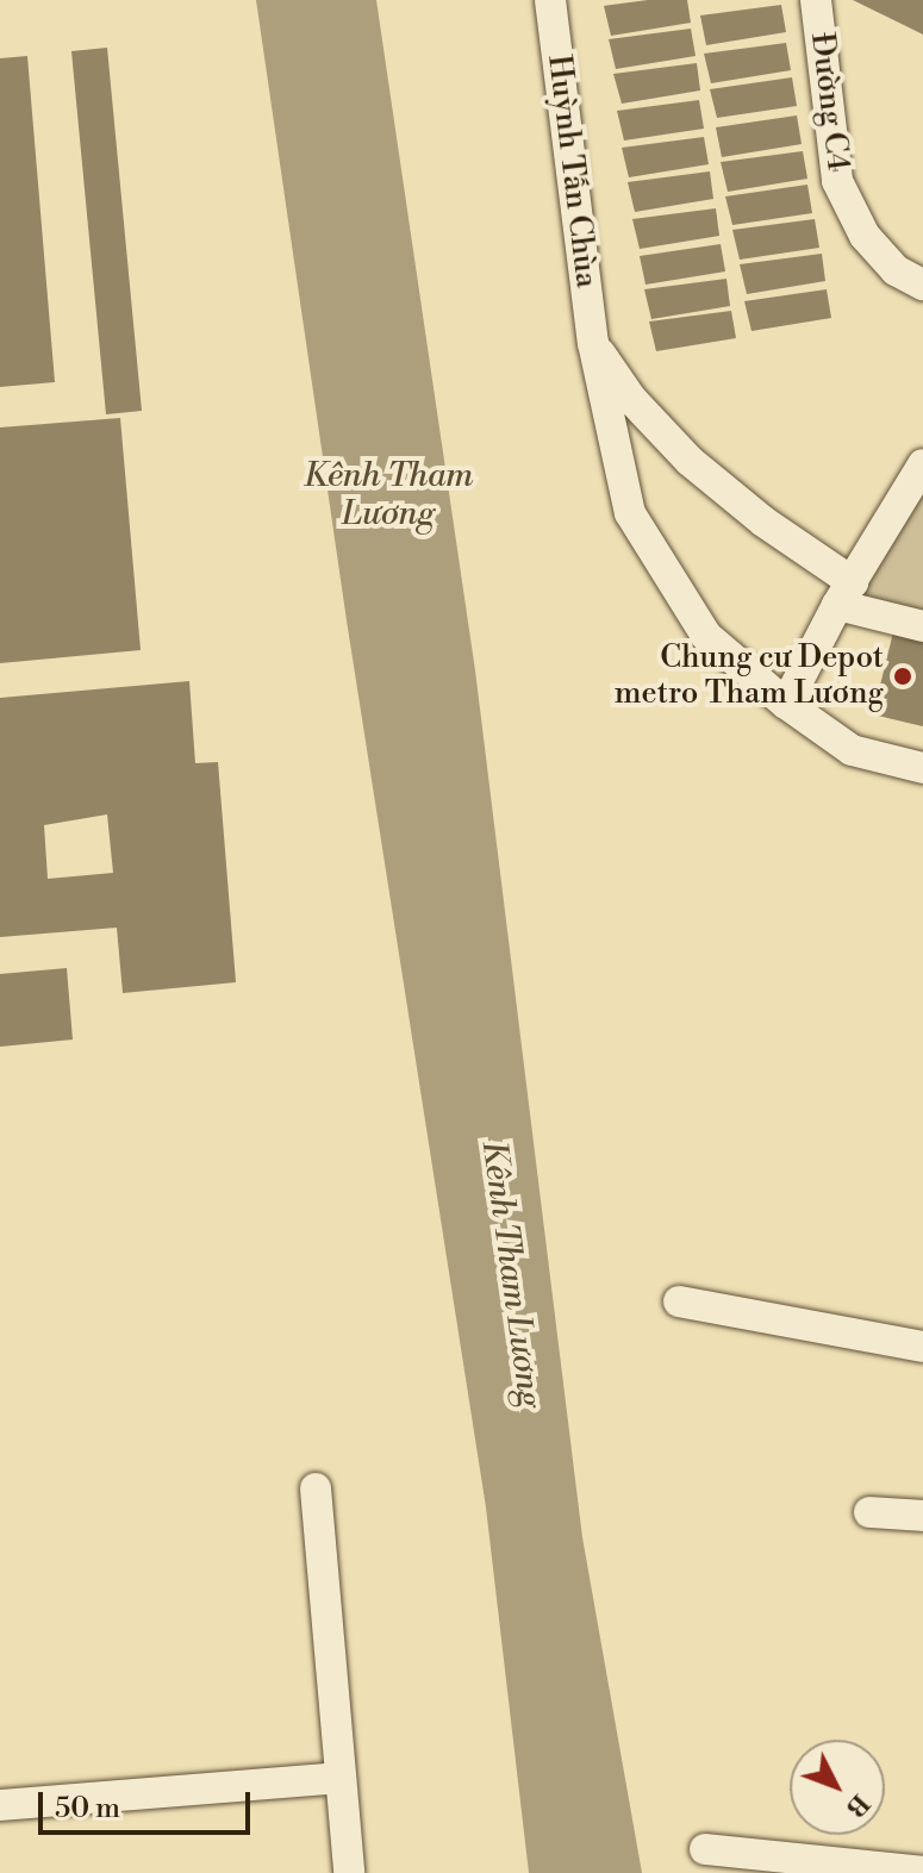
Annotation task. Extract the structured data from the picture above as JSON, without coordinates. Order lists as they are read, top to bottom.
{
  "streets": {
    "street": ["Đường C4", "Huỳnh Tấn Chùa"]
  },
  "water": ["Kênh Tham Lương"],
  "places": ["Chung cư Depot metro Tham Lương"],
  "scale_bar": "50 m",
  "north": "bottom right"
}
